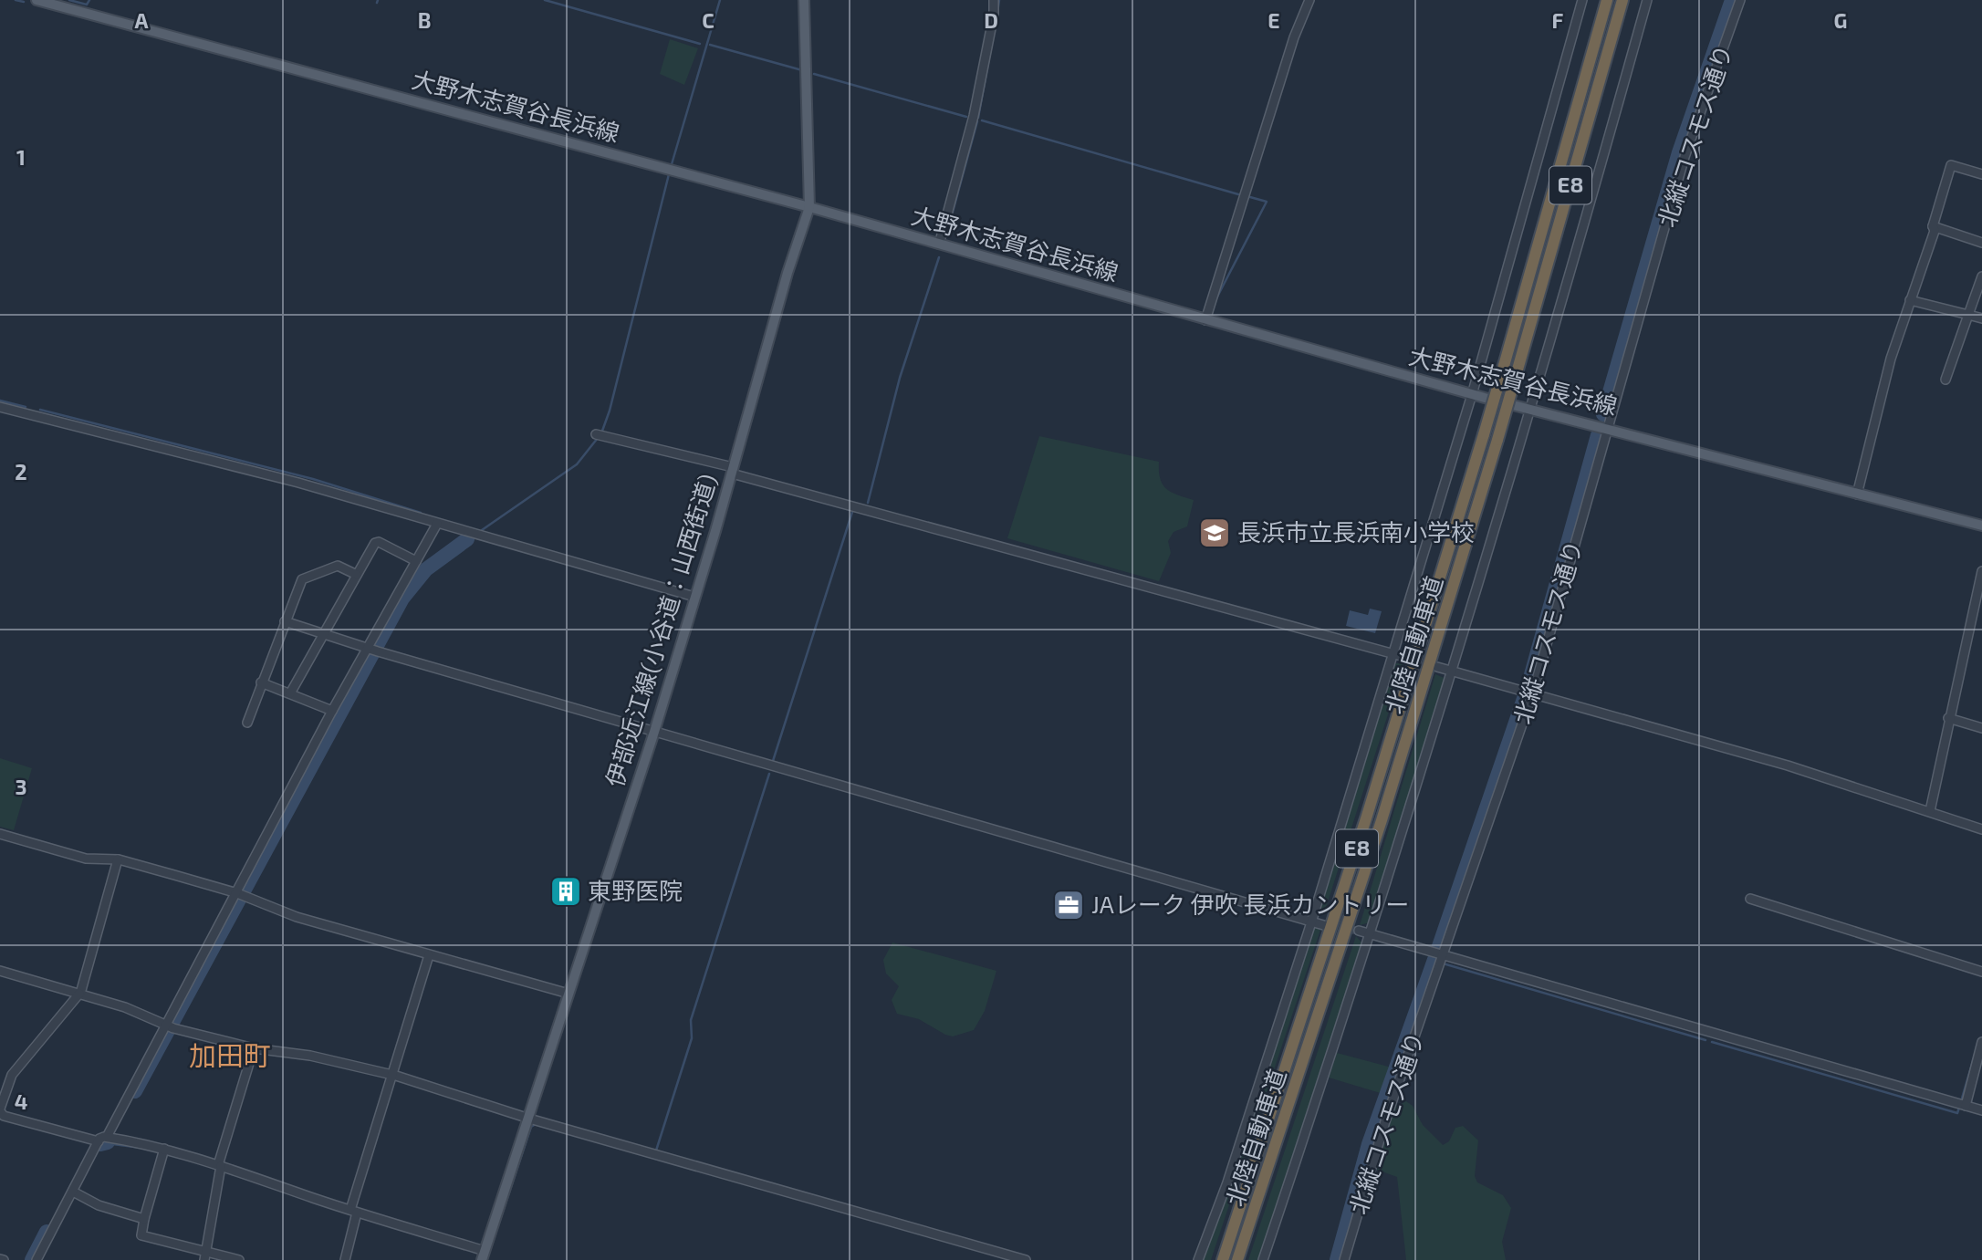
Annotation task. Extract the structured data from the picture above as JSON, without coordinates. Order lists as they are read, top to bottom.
{
  "streets": {
    "highway": ["E8", "北陸自動車道"],
    "main road": ["大野木志賀谷長浜線", "伊部近江線(小谷道：山西街道)"],
    "street": ["北縦コスモス通り"]
  },
  "crossings": [
    ["大野木志賀谷長浜線", "北縦コスモス通り"],
    ["大野木志賀谷長浜線", "伊部近江線(小谷道：山西街道)"]
  ],
  "districts": ["加田町"],
  "places": {
    "school or university": ["長浜市立長浜南小学校"],
    "building": ["東野医院"],
    "office": ["JAレーク 伊吹 長浜カントリー"]
  },
  "grid": {
    "columns": [
      "A",
      "B",
      "C",
      "D",
      "E",
      "F",
      "G"
    ],
    "rows": [
      "1",
      "2",
      "3",
      "4"
    ]
  }
}
